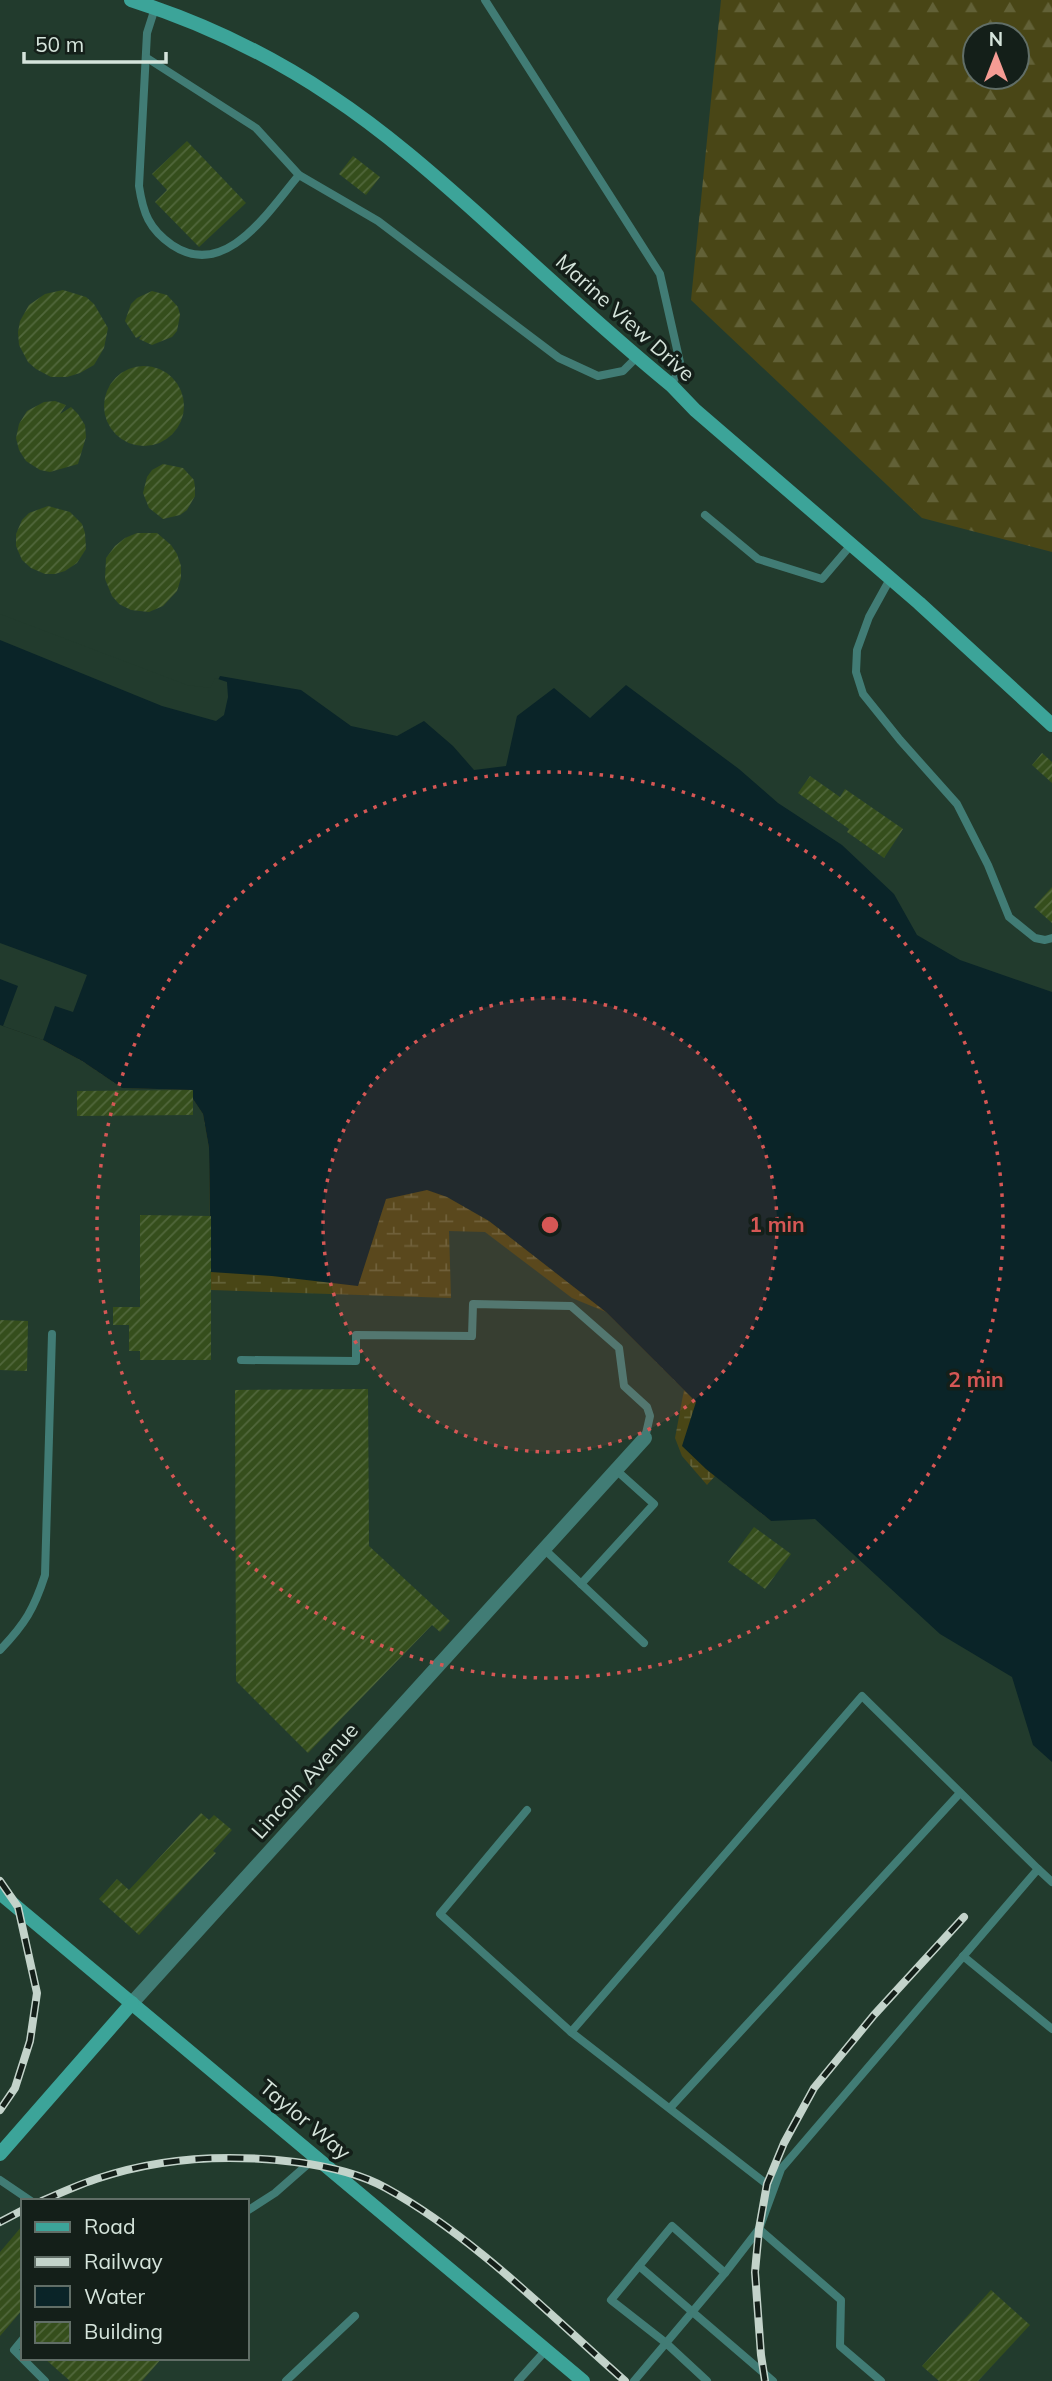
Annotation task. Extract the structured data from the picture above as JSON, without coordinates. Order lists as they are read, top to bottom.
{
  "streets": {
    "main road": ["Marine View Drive", "Lincoln Avenue", "Taylor Way"]
  },
  "crossings": [
    ["Lincoln Avenue", "Taylor Way"]
  ],
  "legend": [
    "Road",
    "Railway",
    "Water",
    "Building"
  ],
  "scale_bar": "50 m",
  "north": "top",
  "rings": ["1 min", "2 min"]
}
